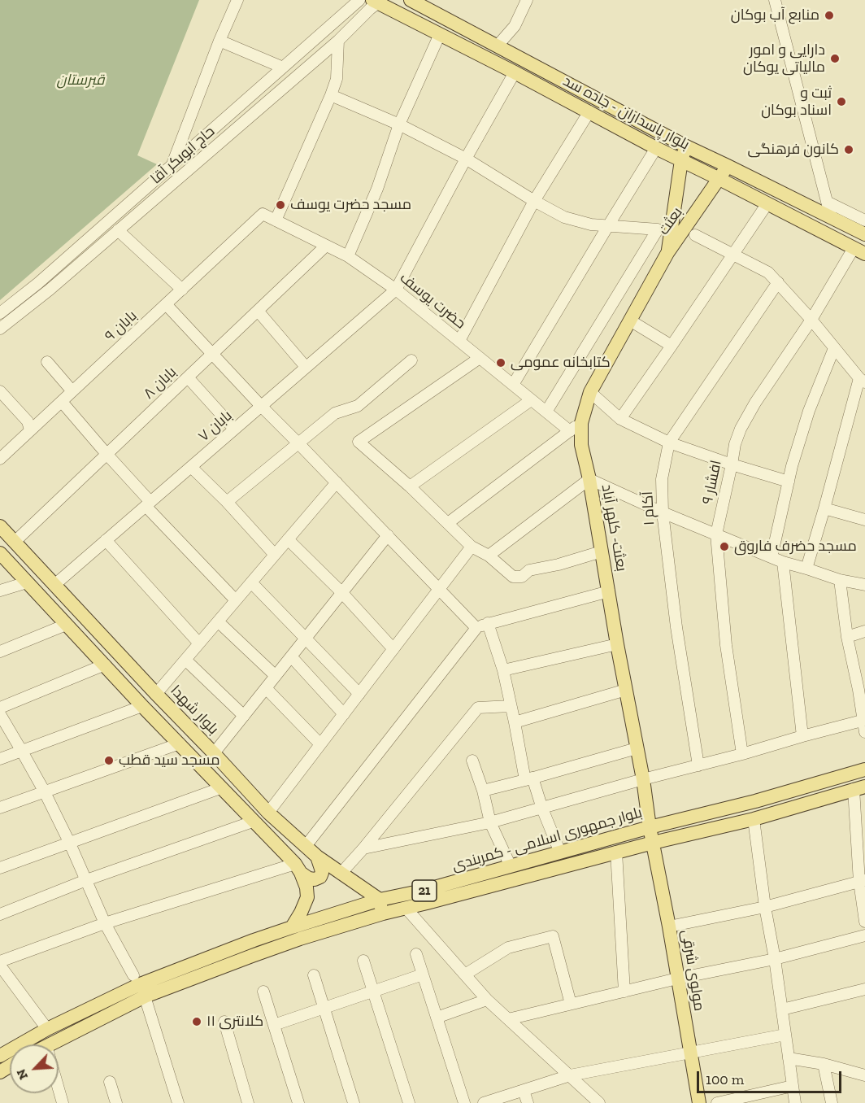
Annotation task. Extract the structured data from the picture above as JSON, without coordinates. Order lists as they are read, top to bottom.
{
  "streets": {
    "main road": [
      "بلوار پاسداران - جاده سد",
      "بعثت",
      "بعثت- کلهر آباد",
      "بلوار شهدا",
      "بلوار جمهوری اسلامی - کمربندی",
      "21",
      "مولوی شرقی"
    ],
    "street": [
      "حاج ابوبکر آقا",
      "حضرت یوسف",
      "بابان ۹",
      "بابان ۸",
      "بابان ۷",
      "افشار ۹",
      "آکام ۱"
    ]
  },
  "crossings": [
    ["بلوار پاسداران - جاده سد", "حاج ابوبکر آقا"],
    ["بلوار پاسداران - جاده سد", "بعثت"],
    ["بلوار پاسداران - جاده سد", "افشار ۹"],
    ["بعثت", "بعثت- کلهر آباد"],
    ["حضرت یوسف", "بابان ۹"],
    ["حضرت یوسف", "بابان ۸"],
    ["حضرت یوسف", "بابان ۷"],
    ["بابان ۸", "بلوار شهدا"],
    ["بابان ۷", "بلوار شهدا"],
    ["بعثت- کلهر آباد", "بلوار جمهوری اسلامی - کمربندی"],
    ["بعثت- کلهر آباد", "مولوی شرقی"],
    ["بلوار شهدا", "بلوار جمهوری اسلامی - کمربندی"],
    ["بلوار جمهوری اسلامی - کمربندی", "مولوی شرقی"]
  ],
  "parks": ["قبرستان"],
  "places": [
    "منابع آب بوکان",
    "دارایی و امور مالیاتی یوکان",
    "ثبت و اسناد بوکان",
    "کانون فرهنگی",
    "مسجد حضرت یوسف",
    "کتابخانه عمومی",
    "مسجد حضرف فاروق",
    "مسجد سید قطب",
    "کلانتری ۱۱"
  ],
  "scale_bar": "100 m",
  "north": "bottom left"
}
